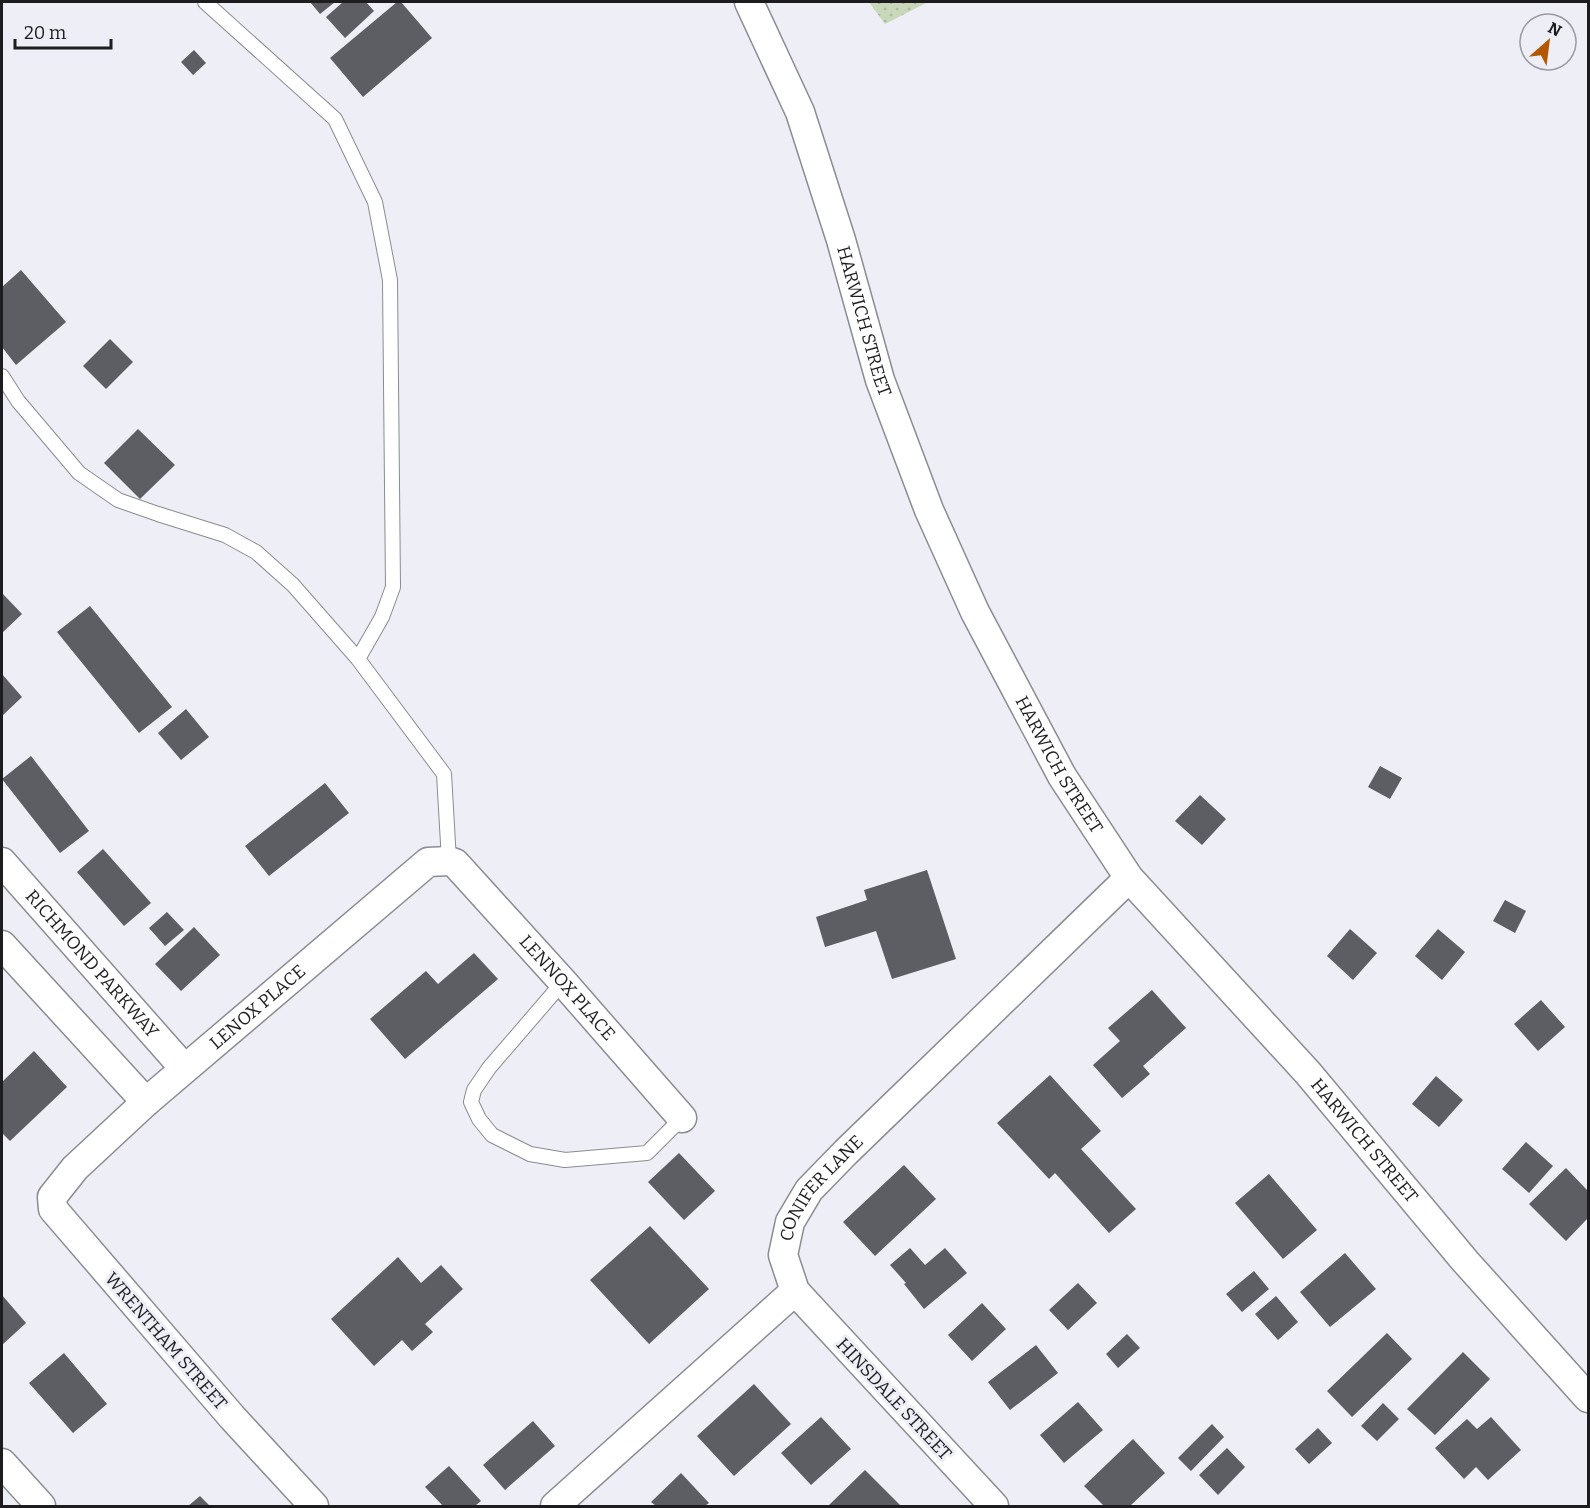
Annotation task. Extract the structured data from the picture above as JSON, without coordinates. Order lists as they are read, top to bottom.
{
  "streets": {
    "street": [
      "HARWICH STREET",
      "RICHMOND PARKWAY",
      "LENNOX PLACE",
      "LENOX PLACE",
      "CONIFER LANE",
      "WRENTHAM STREET",
      "HINSDALE STREET"
    ]
  },
  "crossings": [
    ["HARWICH STREET", "CONIFER LANE"],
    ["RICHMOND PARKWAY", "LENOX PLACE"],
    ["LENNOX PLACE", "LENOX PLACE"],
    ["LENOX PLACE", "WRENTHAM STREET"],
    ["CONIFER LANE", "HINSDALE STREET"]
  ],
  "scale_bar": "20 m",
  "north": "top right"
}
